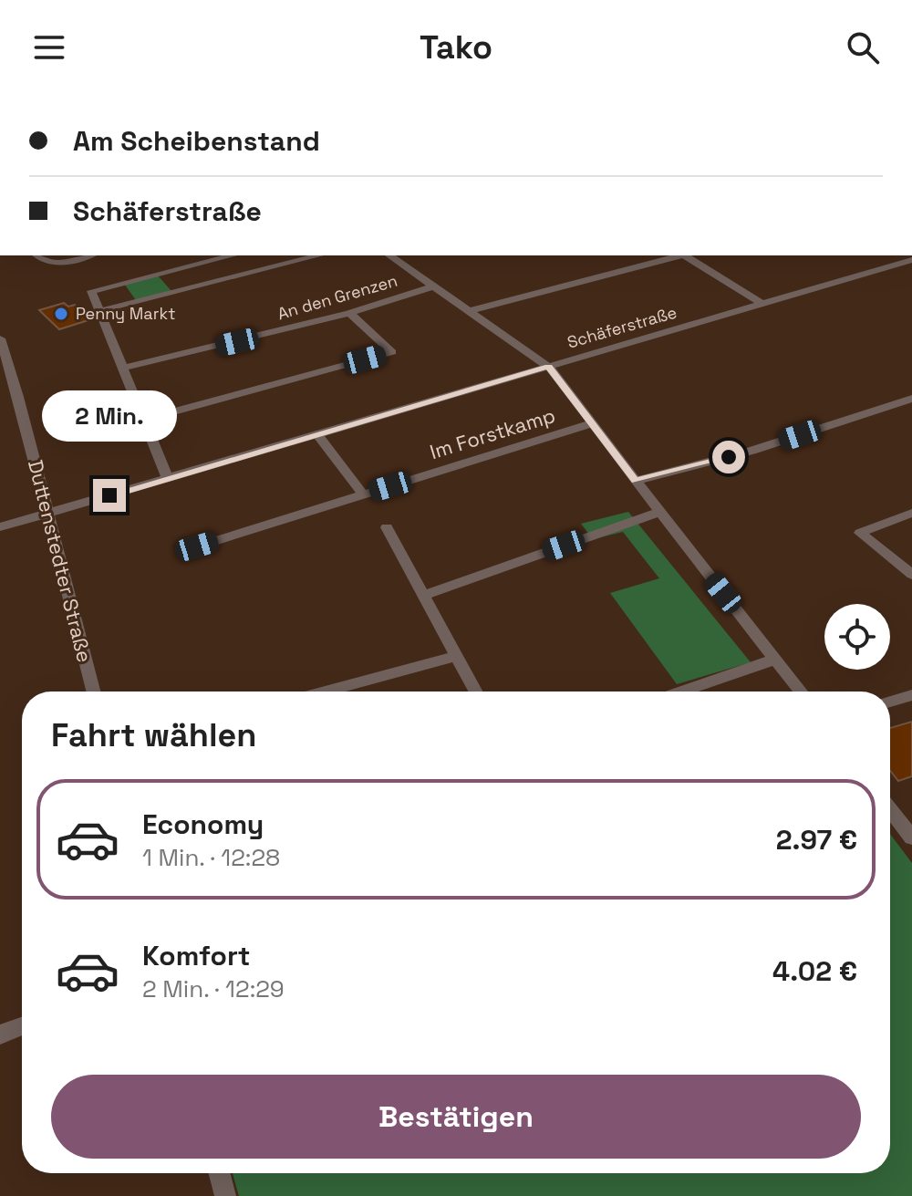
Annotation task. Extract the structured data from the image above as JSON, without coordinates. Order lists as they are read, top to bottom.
{
  "streets": {
    "street": [
      "An den Grenzen",
      "Schäferstraße",
      "Im Forstkamp",
      "Duttenstedter Straße"
    ]
  },
  "crossings": [
    ["Schäferstraße", "Duttenstedter Straße"]
  ],
  "places": ["Penny Markt"],
  "page": {
    "header": "Tako",
    "banner": ["Am Scheibenstand", "Schäferstraße"],
    "bubble": "2 Min.",
    "heading": "Fahrt wählen",
    "list": [
      {
        "name": "Economy",
        "note": "1 Min. · 12:28",
        "value": "2.97 €"
      },
      {
        "name": "Komfort",
        "note": "2 Min. · 12:29",
        "value": "4.02 €"
      }
    ],
    "buttons": "Bestätigen"
  }
}
